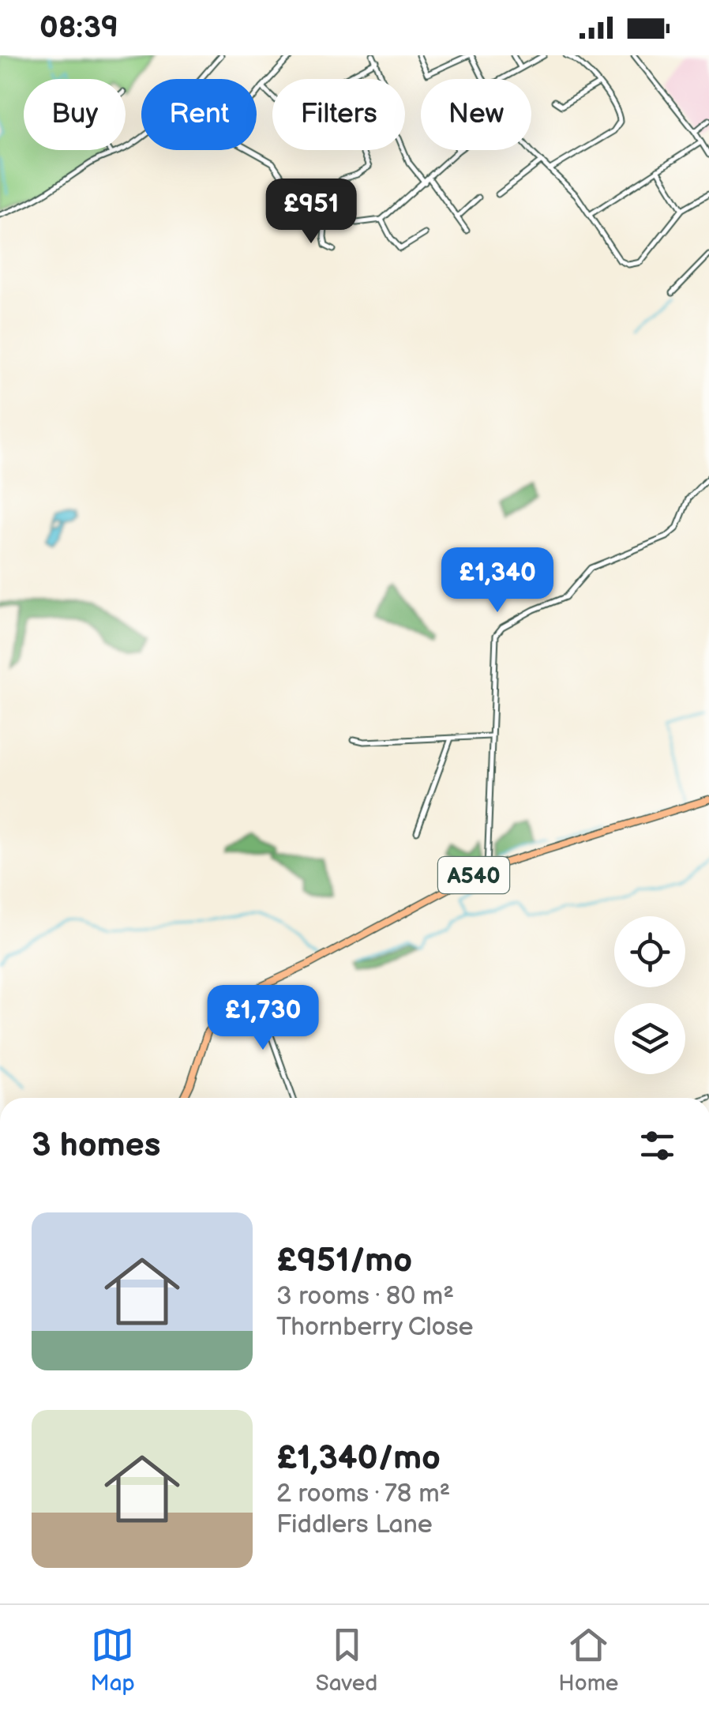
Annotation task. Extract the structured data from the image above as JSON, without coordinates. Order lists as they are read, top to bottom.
{
  "streets": {
    "main road": ["A540"]
  },
  "page": {
    "status": "08:39",
    "chip": [
      "Buy",
      "Rent",
      "Filters",
      "New"
    ],
    "price": ["£951", "£1,340", "£1,730"],
    "heading": "3 homes",
    "list": [
      {
        "name": "£951/mo",
        "note": "3 rooms · 80 m² · Thornberry Close"
      },
      {
        "name": "£1,340/mo",
        "note": "2 rooms · 78 m² · Fiddlers Lane"
      }
    ],
    "tabs": ["Map", "Saved", "Home"]
  }
}
